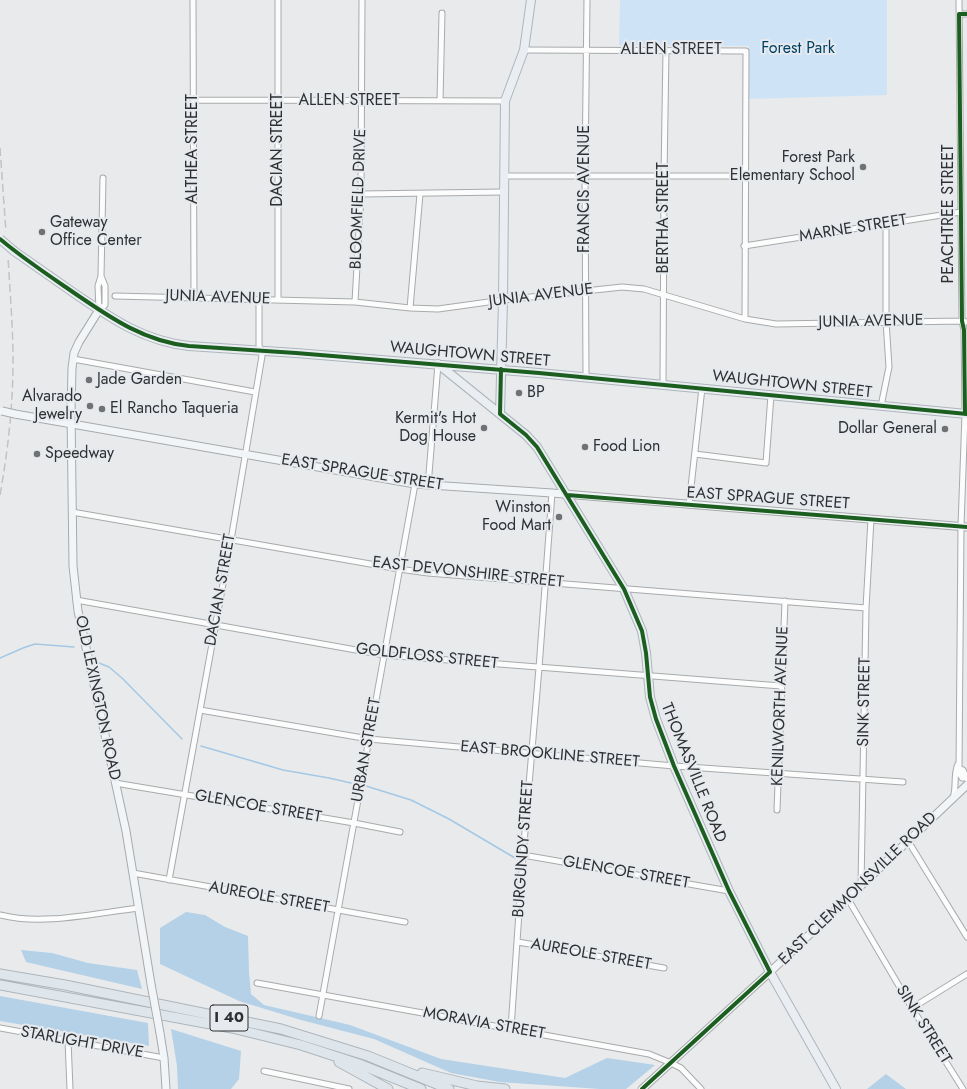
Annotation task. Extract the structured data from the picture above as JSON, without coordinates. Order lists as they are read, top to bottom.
{
  "streets": {
    "highway": ["I 40"],
    "main road": [
      "WAUGHTOWN STREET",
      "EAST SPRAGUE STREET",
      "OLD LEXINGTON ROAD",
      "THOMASVILLE ROAD",
      "EAST CLEMMONSVILLE ROAD"
    ],
    "street": [
      "ALLEN STREET",
      "ALTHEA STREET",
      "DACIAN STREET",
      "FRANCIS AVENUE",
      "BLOOMFIELD DRIVE",
      "PEACHTREE STREET",
      "BERTHA STREET",
      "MARNE STREET",
      "JUNIA AVENUE",
      "EAST DEVONSHIRE STREET",
      "GOLDFLOSS STREET",
      "SINK STREET",
      "KENILWORTH AVENUE",
      "URBAN STREET",
      "EAST BROOKLINE STREET",
      "GLENCOE STREET",
      "BURGUNDY STREET",
      "AUREOLE STREET",
      "MORAVIA STREET",
      "STARLIGHT DRIVE"
    ]
  },
  "crossings": [
    ["ALLEN STREET", "ALTHEA STREET"],
    ["ALLEN STREET", "DACIAN STREET"],
    ["ALLEN STREET", "FRANCIS AVENUE"],
    ["ALLEN STREET", "BLOOMFIELD DRIVE"],
    ["ALLEN STREET", "BERTHA STREET"],
    ["ALTHEA STREET", "JUNIA AVENUE"],
    ["DACIAN STREET", "JUNIA AVENUE"],
    ["DACIAN STREET", "WAUGHTOWN STREET"],
    ["DACIAN STREET", "EAST SPRAGUE STREET"],
    ["DACIAN STREET", "EAST DEVONSHIRE STREET"],
    ["DACIAN STREET", "GOLDFLOSS STREET"],
    ["DACIAN STREET", "EAST BROOKLINE STREET"],
    ["DACIAN STREET", "GLENCOE STREET"],
    ["DACIAN STREET", "AUREOLE STREET"],
    ["FRANCIS AVENUE", "JUNIA AVENUE"],
    ["FRANCIS AVENUE", "WAUGHTOWN STREET"],
    ["BLOOMFIELD DRIVE", "JUNIA AVENUE"],
    ["PEACHTREE STREET", "MARNE STREET"],
    ["PEACHTREE STREET", "JUNIA AVENUE"],
    ["PEACHTREE STREET", "WAUGHTOWN STREET"],
    ["PEACHTREE STREET", "EAST SPRAGUE STREET"],
    ["BERTHA STREET", "JUNIA AVENUE"],
    ["BERTHA STREET", "WAUGHTOWN STREET"],
    ["WAUGHTOWN STREET", "OLD LEXINGTON ROAD"],
    ["WAUGHTOWN STREET", "THOMASVILLE ROAD"],
    ["EAST SPRAGUE STREET", "OLD LEXINGTON ROAD"],
    ["EAST SPRAGUE STREET", "SINK STREET"],
    ["EAST SPRAGUE STREET", "URBAN STREET"],
    ["EAST SPRAGUE STREET", "THOMASVILLE ROAD"],
    ["EAST SPRAGUE STREET", "BURGUNDY STREET"],
    ["EAST DEVONSHIRE STREET", "OLD LEXINGTON ROAD"],
    ["EAST DEVONSHIRE STREET", "SINK STREET"],
    ["EAST DEVONSHIRE STREET", "KENILWORTH AVENUE"],
    ["EAST DEVONSHIRE STREET", "URBAN STREET"],
    ["EAST DEVONSHIRE STREET", "THOMASVILLE ROAD"],
    ["EAST DEVONSHIRE STREET", "BURGUNDY STREET"],
    ["GOLDFLOSS STREET", "OLD LEXINGTON ROAD"],
    ["GOLDFLOSS STREET", "KENILWORTH AVENUE"],
    ["GOLDFLOSS STREET", "URBAN STREET"],
    ["GOLDFLOSS STREET", "THOMASVILLE ROAD"],
    ["GOLDFLOSS STREET", "BURGUNDY STREET"],
    ["OLD LEXINGTON ROAD", "GLENCOE STREET"],
    ["OLD LEXINGTON ROAD", "AUREOLE STREET"],
    ["OLD LEXINGTON ROAD", "STARLIGHT DRIVE"],
    ["SINK STREET", "EAST BROOKLINE STREET"],
    ["SINK STREET", "EAST CLEMMONSVILLE ROAD"],
    ["KENILWORTH AVENUE", "EAST BROOKLINE STREET"],
    ["URBAN STREET", "EAST BROOKLINE STREET"],
    ["URBAN STREET", "GLENCOE STREET"],
    ["URBAN STREET", "AUREOLE STREET"],
    ["URBAN STREET", "MORAVIA STREET"],
    ["EAST BROOKLINE STREET", "THOMASVILLE ROAD"],
    ["EAST BROOKLINE STREET", "BURGUNDY STREET"],
    ["THOMASVILLE ROAD", "GLENCOE STREET"],
    ["THOMASVILLE ROAD", "EAST CLEMMONSVILLE ROAD"],
    ["GLENCOE STREET", "BURGUNDY STREET"],
    ["BURGUNDY STREET", "AUREOLE STREET"],
    ["BURGUNDY STREET", "MORAVIA STREET"],
    ["EAST CLEMMONSVILLE ROAD", "MORAVIA STREET"]
  ],
  "parks": ["Forest Park"],
  "places": [
    "Forest Park Elementary School",
    "Gateway Office Center",
    "Jade Garden",
    "BP",
    "Alvarado Jewelry",
    "El Rancho Taqueria",
    "Kermit's Hot Dog House",
    "Dollar General",
    "Food Lion",
    "Speedway",
    "Winston Food Mart"
  ]
}
